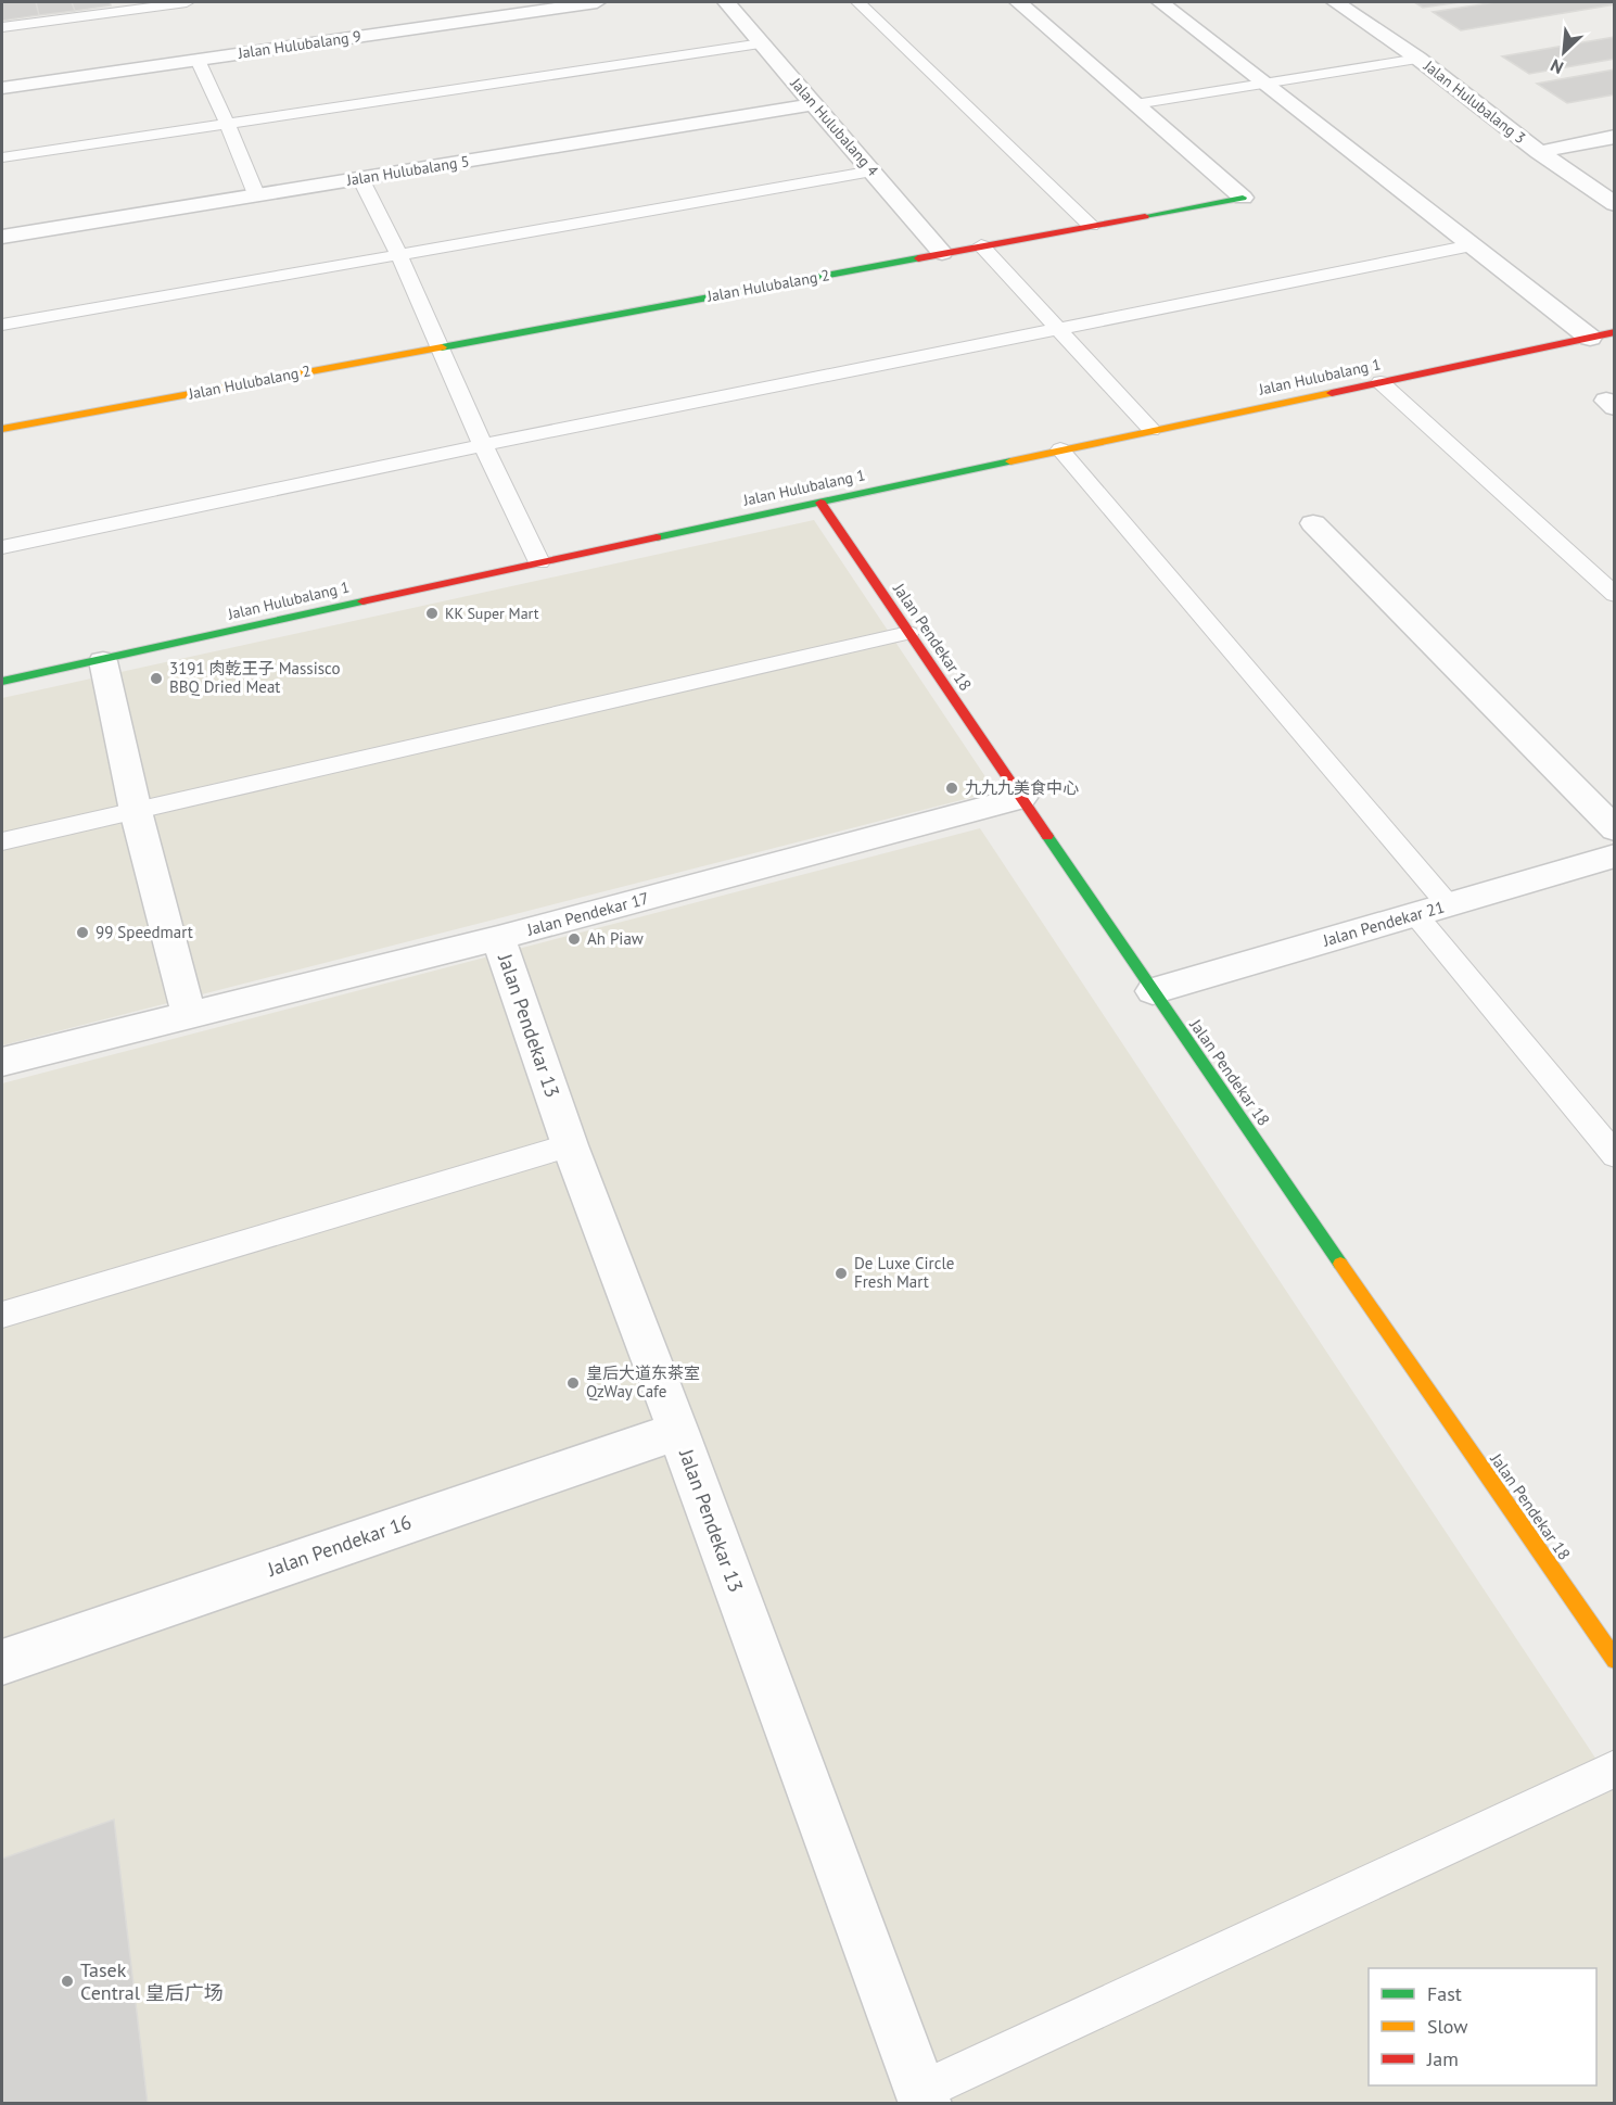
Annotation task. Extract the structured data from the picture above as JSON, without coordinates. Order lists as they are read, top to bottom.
{
  "streets": {
    "street": [
      "Jalan Hulubalang 9",
      "Jalan Hulubalang 3",
      "Jalan Hulubalang 4",
      "Jalan Hulubalang 5",
      "Jalan Hulubalang 2",
      "Jalan Hulubalang 1",
      "Jalan Pendekar 18",
      "Jalan Pendekar 17",
      "Jalan Pendekar 21",
      "Jalan Pendekar 13",
      "Jalan Pendekar 16"
    ]
  },
  "crossings": [
    ["Jalan Hulubalang 4", "Jalan Hulubalang 5"],
    ["Jalan Hulubalang 4", "Jalan Hulubalang 2"],
    ["Jalan Hulubalang 1", "Jalan Pendekar 18"],
    ["Jalan Pendekar 18", "Jalan Pendekar 17"],
    ["Jalan Pendekar 18", "Jalan Pendekar 21"],
    ["Jalan Pendekar 17", "Jalan Pendekar 13"],
    ["Jalan Pendekar 13", "Jalan Pendekar 16"]
  ],
  "places": [
    "KK Super Mart",
    "3191 肉乾王子 Massisco BBQ Dried Meat",
    "九九九美食中心",
    "99 Speedmart",
    "Ah Piaw",
    "De Luxe Circle Fresh Mart",
    "皇后大道东茶室 QzWay Cafe",
    "Tasek Central 皇后广场"
  ],
  "legend": ["Fast", "Slow", "Jam"],
  "north": "bottom left"
}
